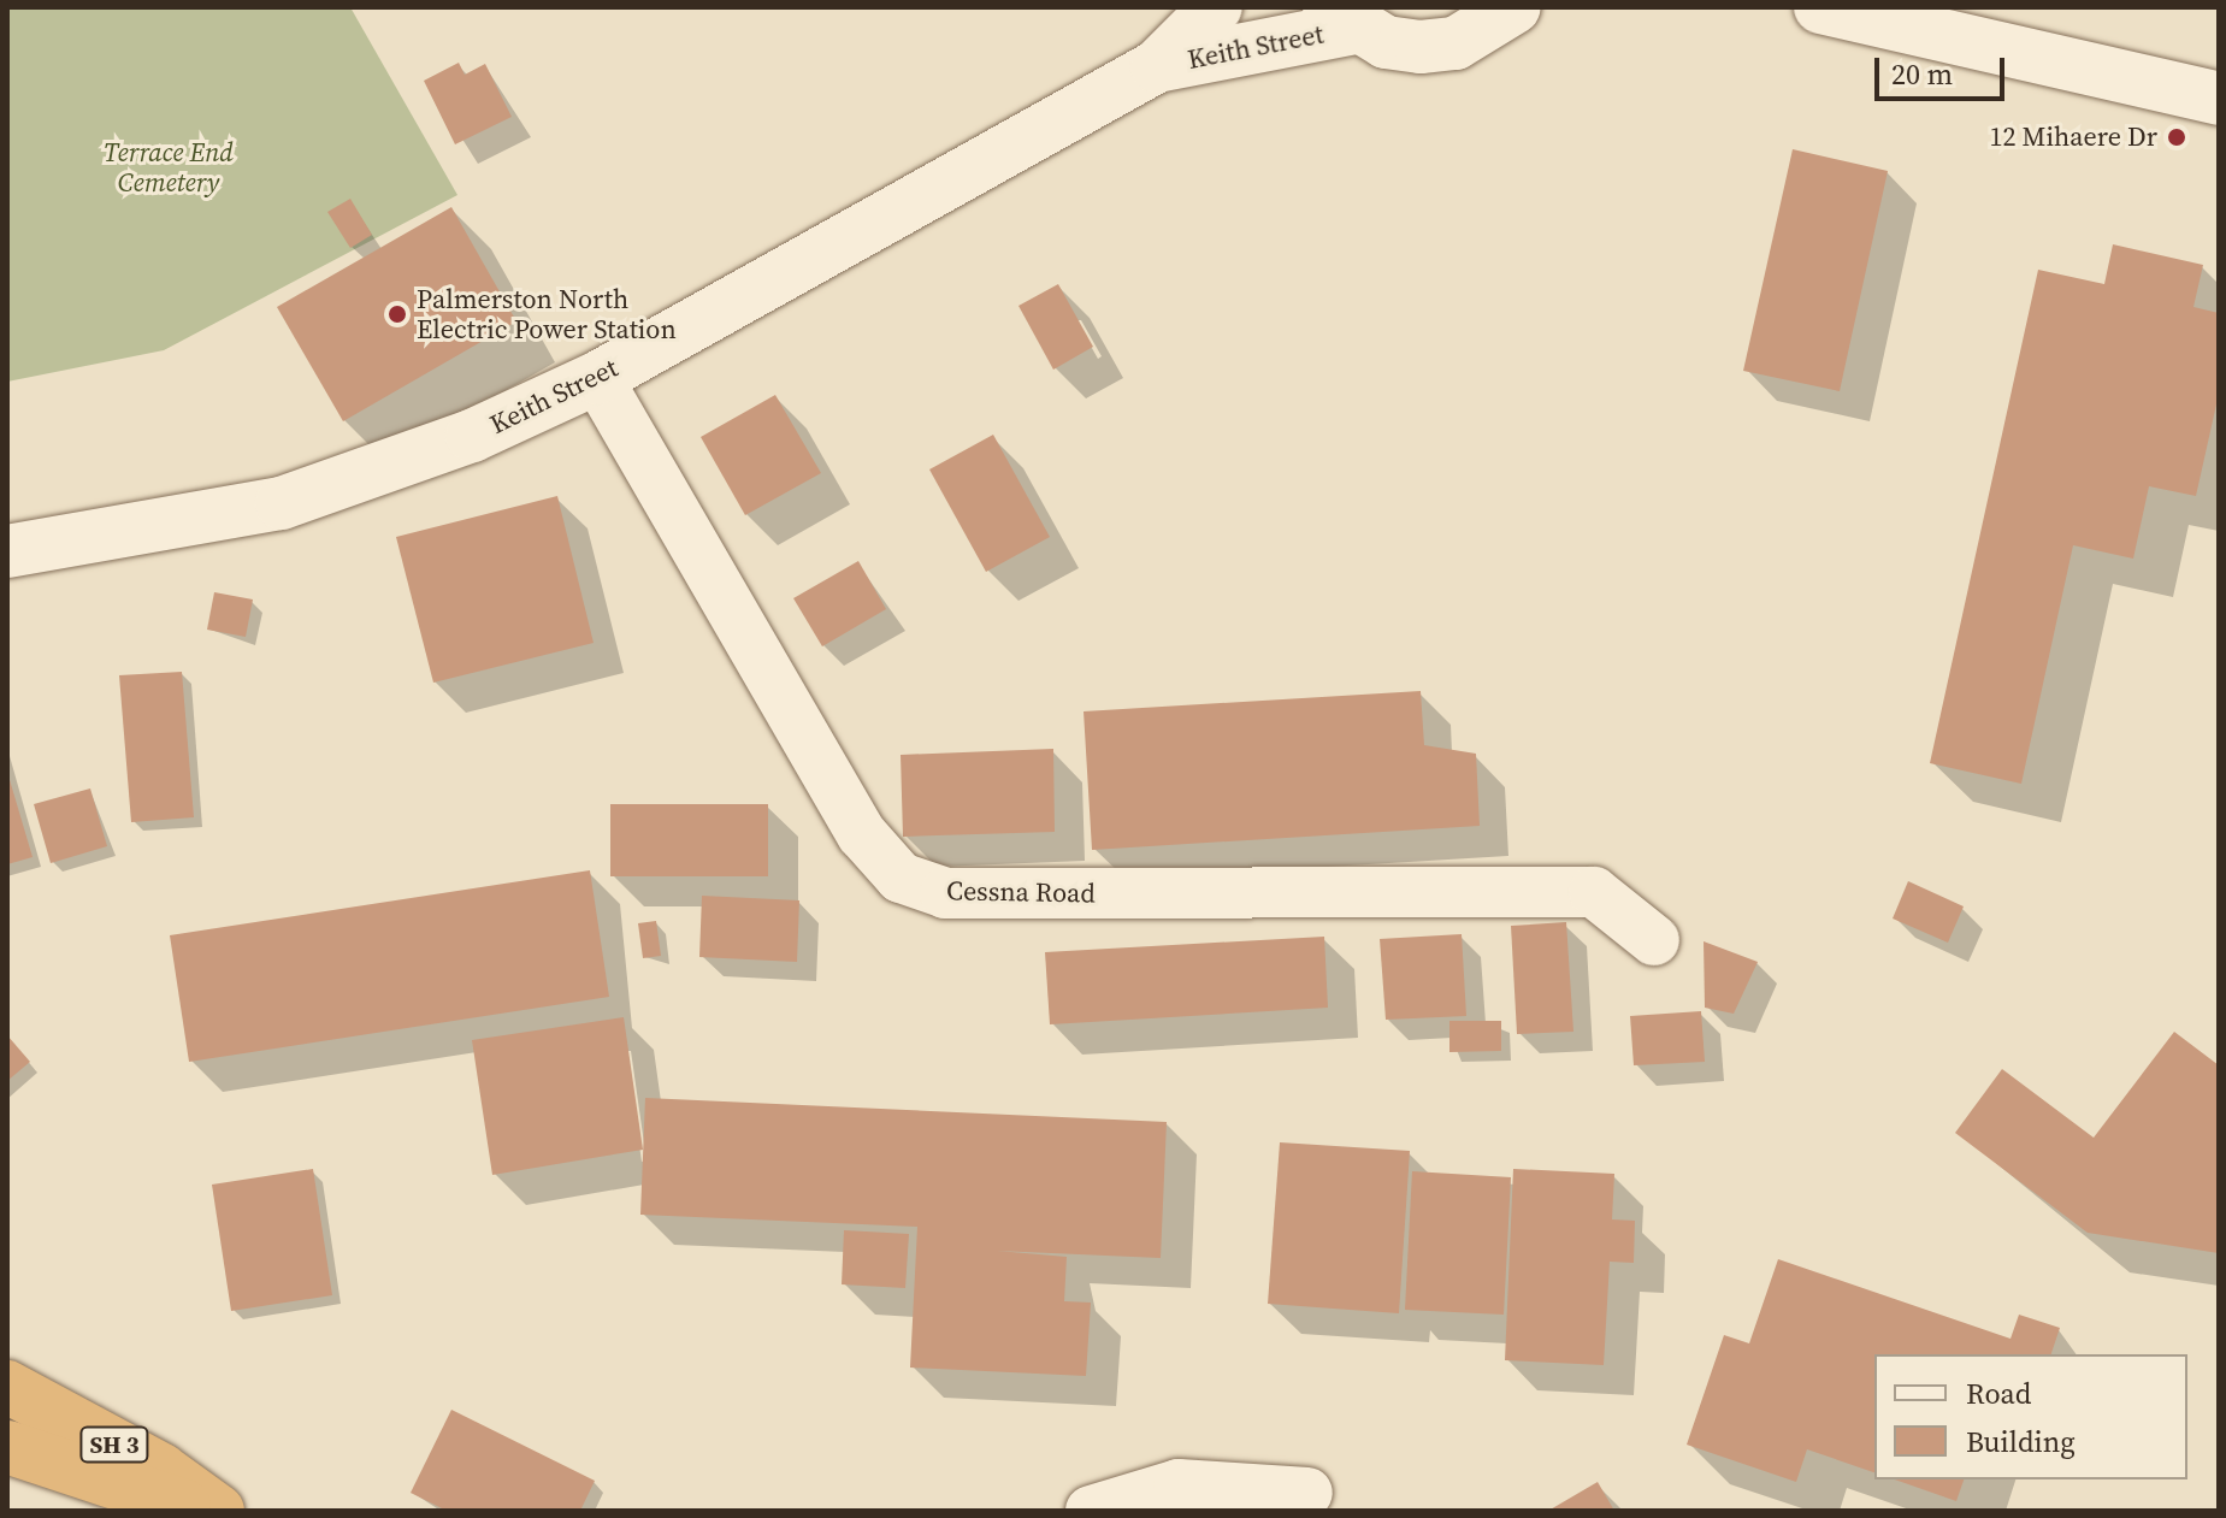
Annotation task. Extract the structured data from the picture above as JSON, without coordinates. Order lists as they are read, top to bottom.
{
  "streets": {
    "highway": ["SH 3"],
    "main road": ["Keith Street"],
    "street": ["Cessna Road"]
  },
  "crossings": [
    ["Keith Street", "Cessna Road"]
  ],
  "parks": ["Terrace End Cemetery"],
  "places": ["12 Mihaere Dr", "Palmerston North Electric Power Station"],
  "legend": ["Road", "Building"],
  "scale_bar": "20 m"
}
